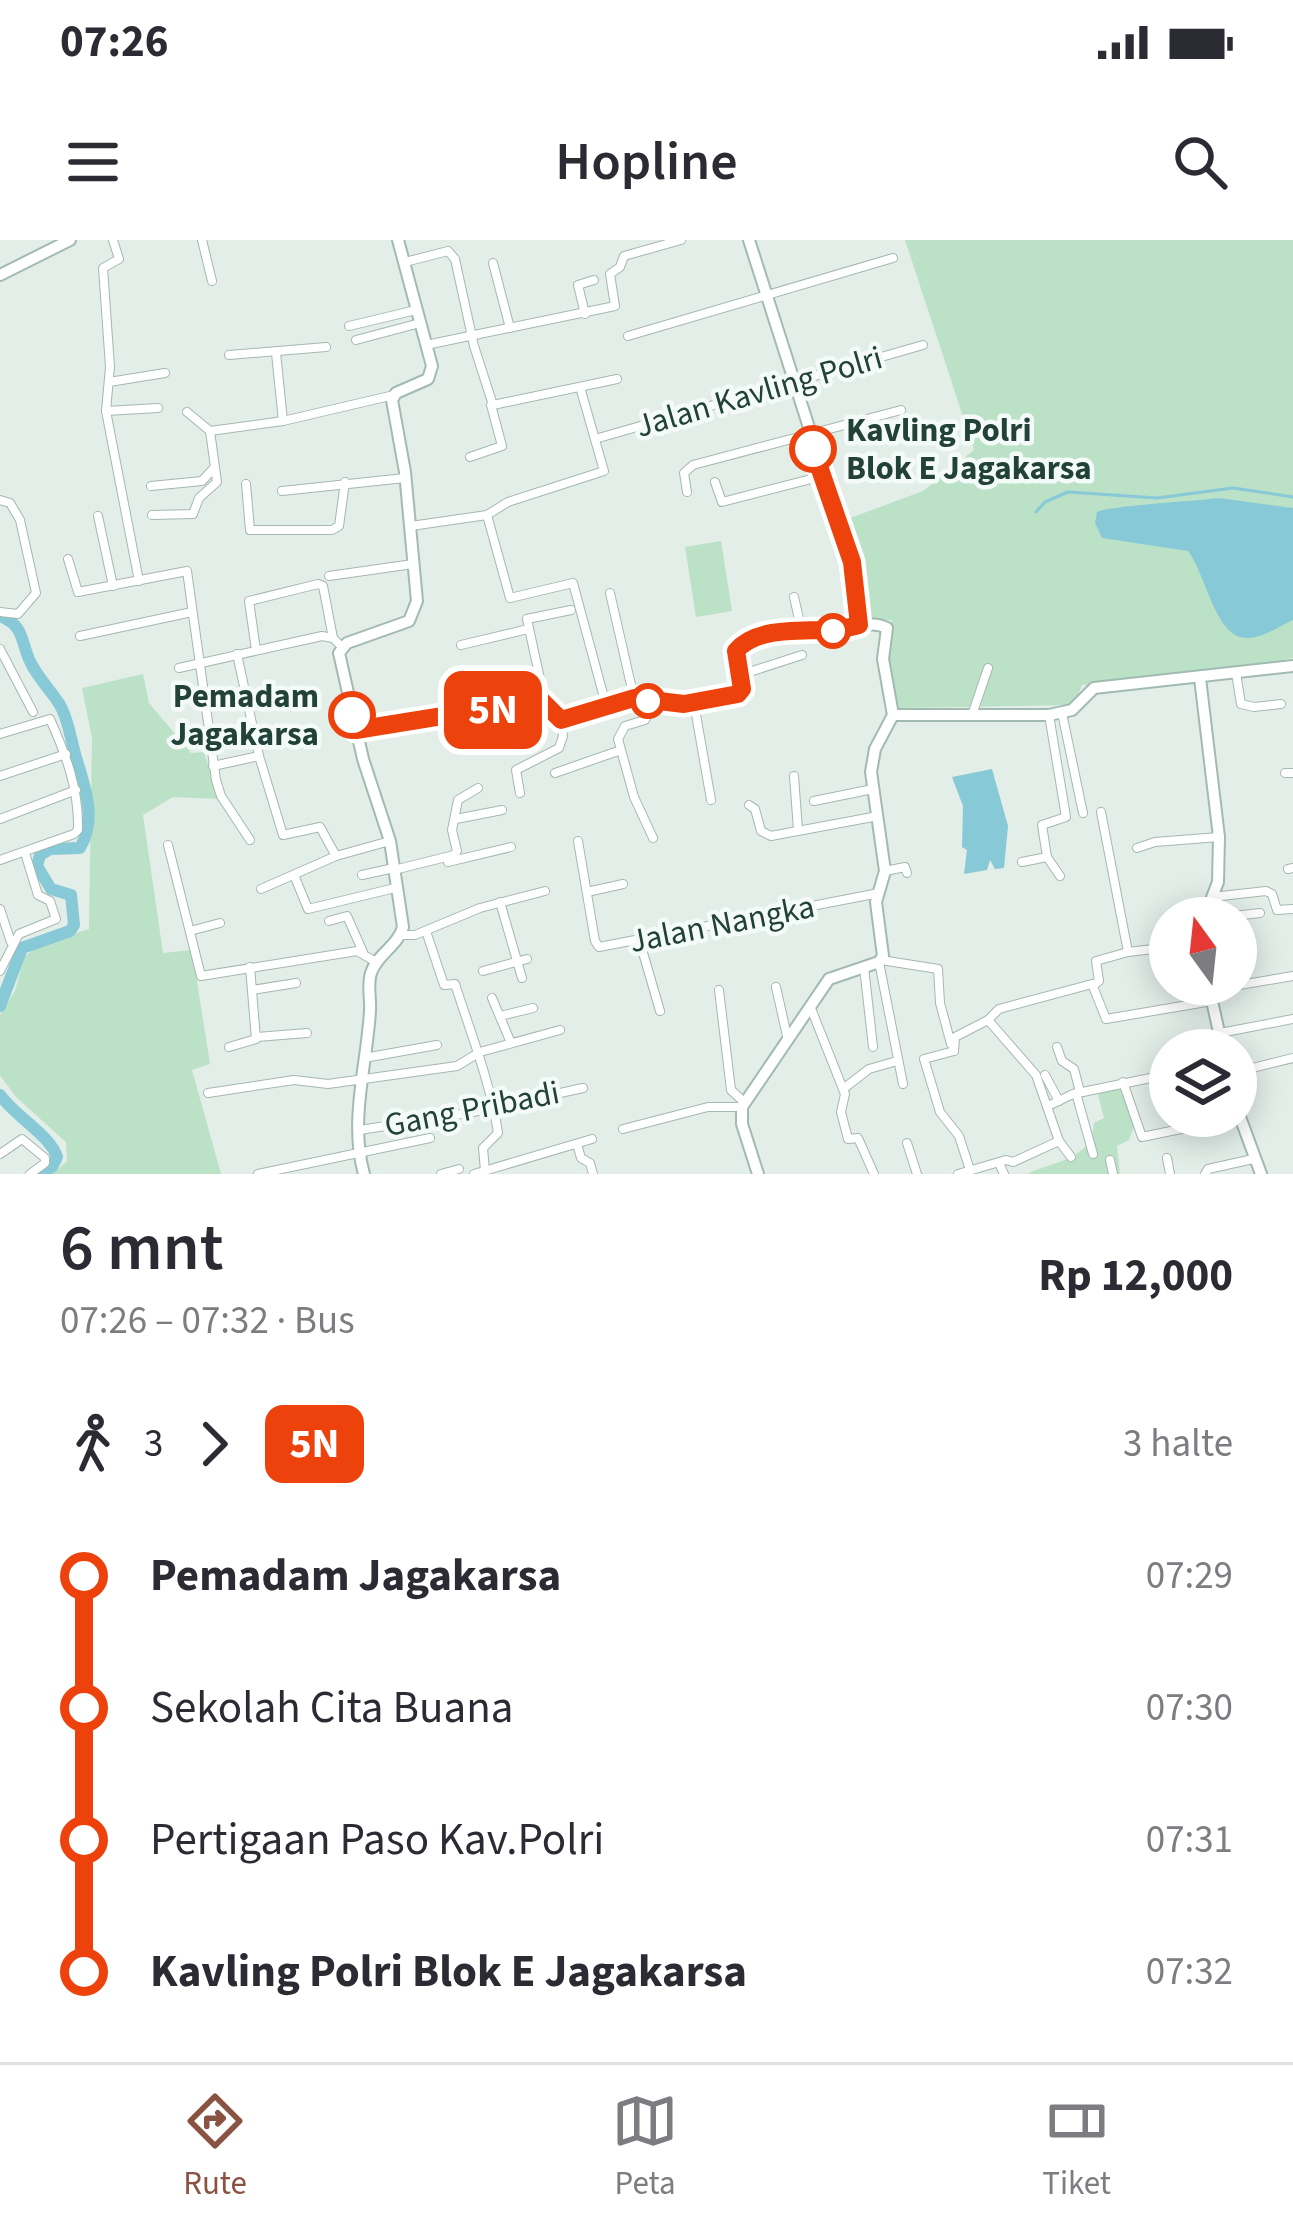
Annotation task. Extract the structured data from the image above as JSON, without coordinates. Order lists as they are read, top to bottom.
{
  "streets": {
    "street": ["Jalan Kavling Polri", "Jalan Nangka", "Gang Pribadi"]
  },
  "places": ["Kavling Polri Blok E Jagakarsa", "Pemadam Jagakarsa"],
  "lines": ["bus line 5N"],
  "north": "top",
  "page": {
    "status": "07:26",
    "header": "Hopline",
    "on_map": "5N",
    "heading": ["6 mnt", "07:26 – 07:32 · Bus", "Rp 12,000"],
    "legs": ["3", "5N", "3 halte"],
    "list": [
      {
        "name": "Pemadam Jagakarsa",
        "value": "07:29"
      },
      {
        "name": "Sekolah Cita Buana",
        "value": "07:30"
      },
      {
        "name": "Pertigaan Paso Kav.Polri",
        "value": "07:31"
      },
      {
        "name": "Kavling Polri Blok E Jagakarsa",
        "value": "07:32"
      }
    ],
    "tabs": ["Rute", "Peta", "Tiket"]
  }
}
